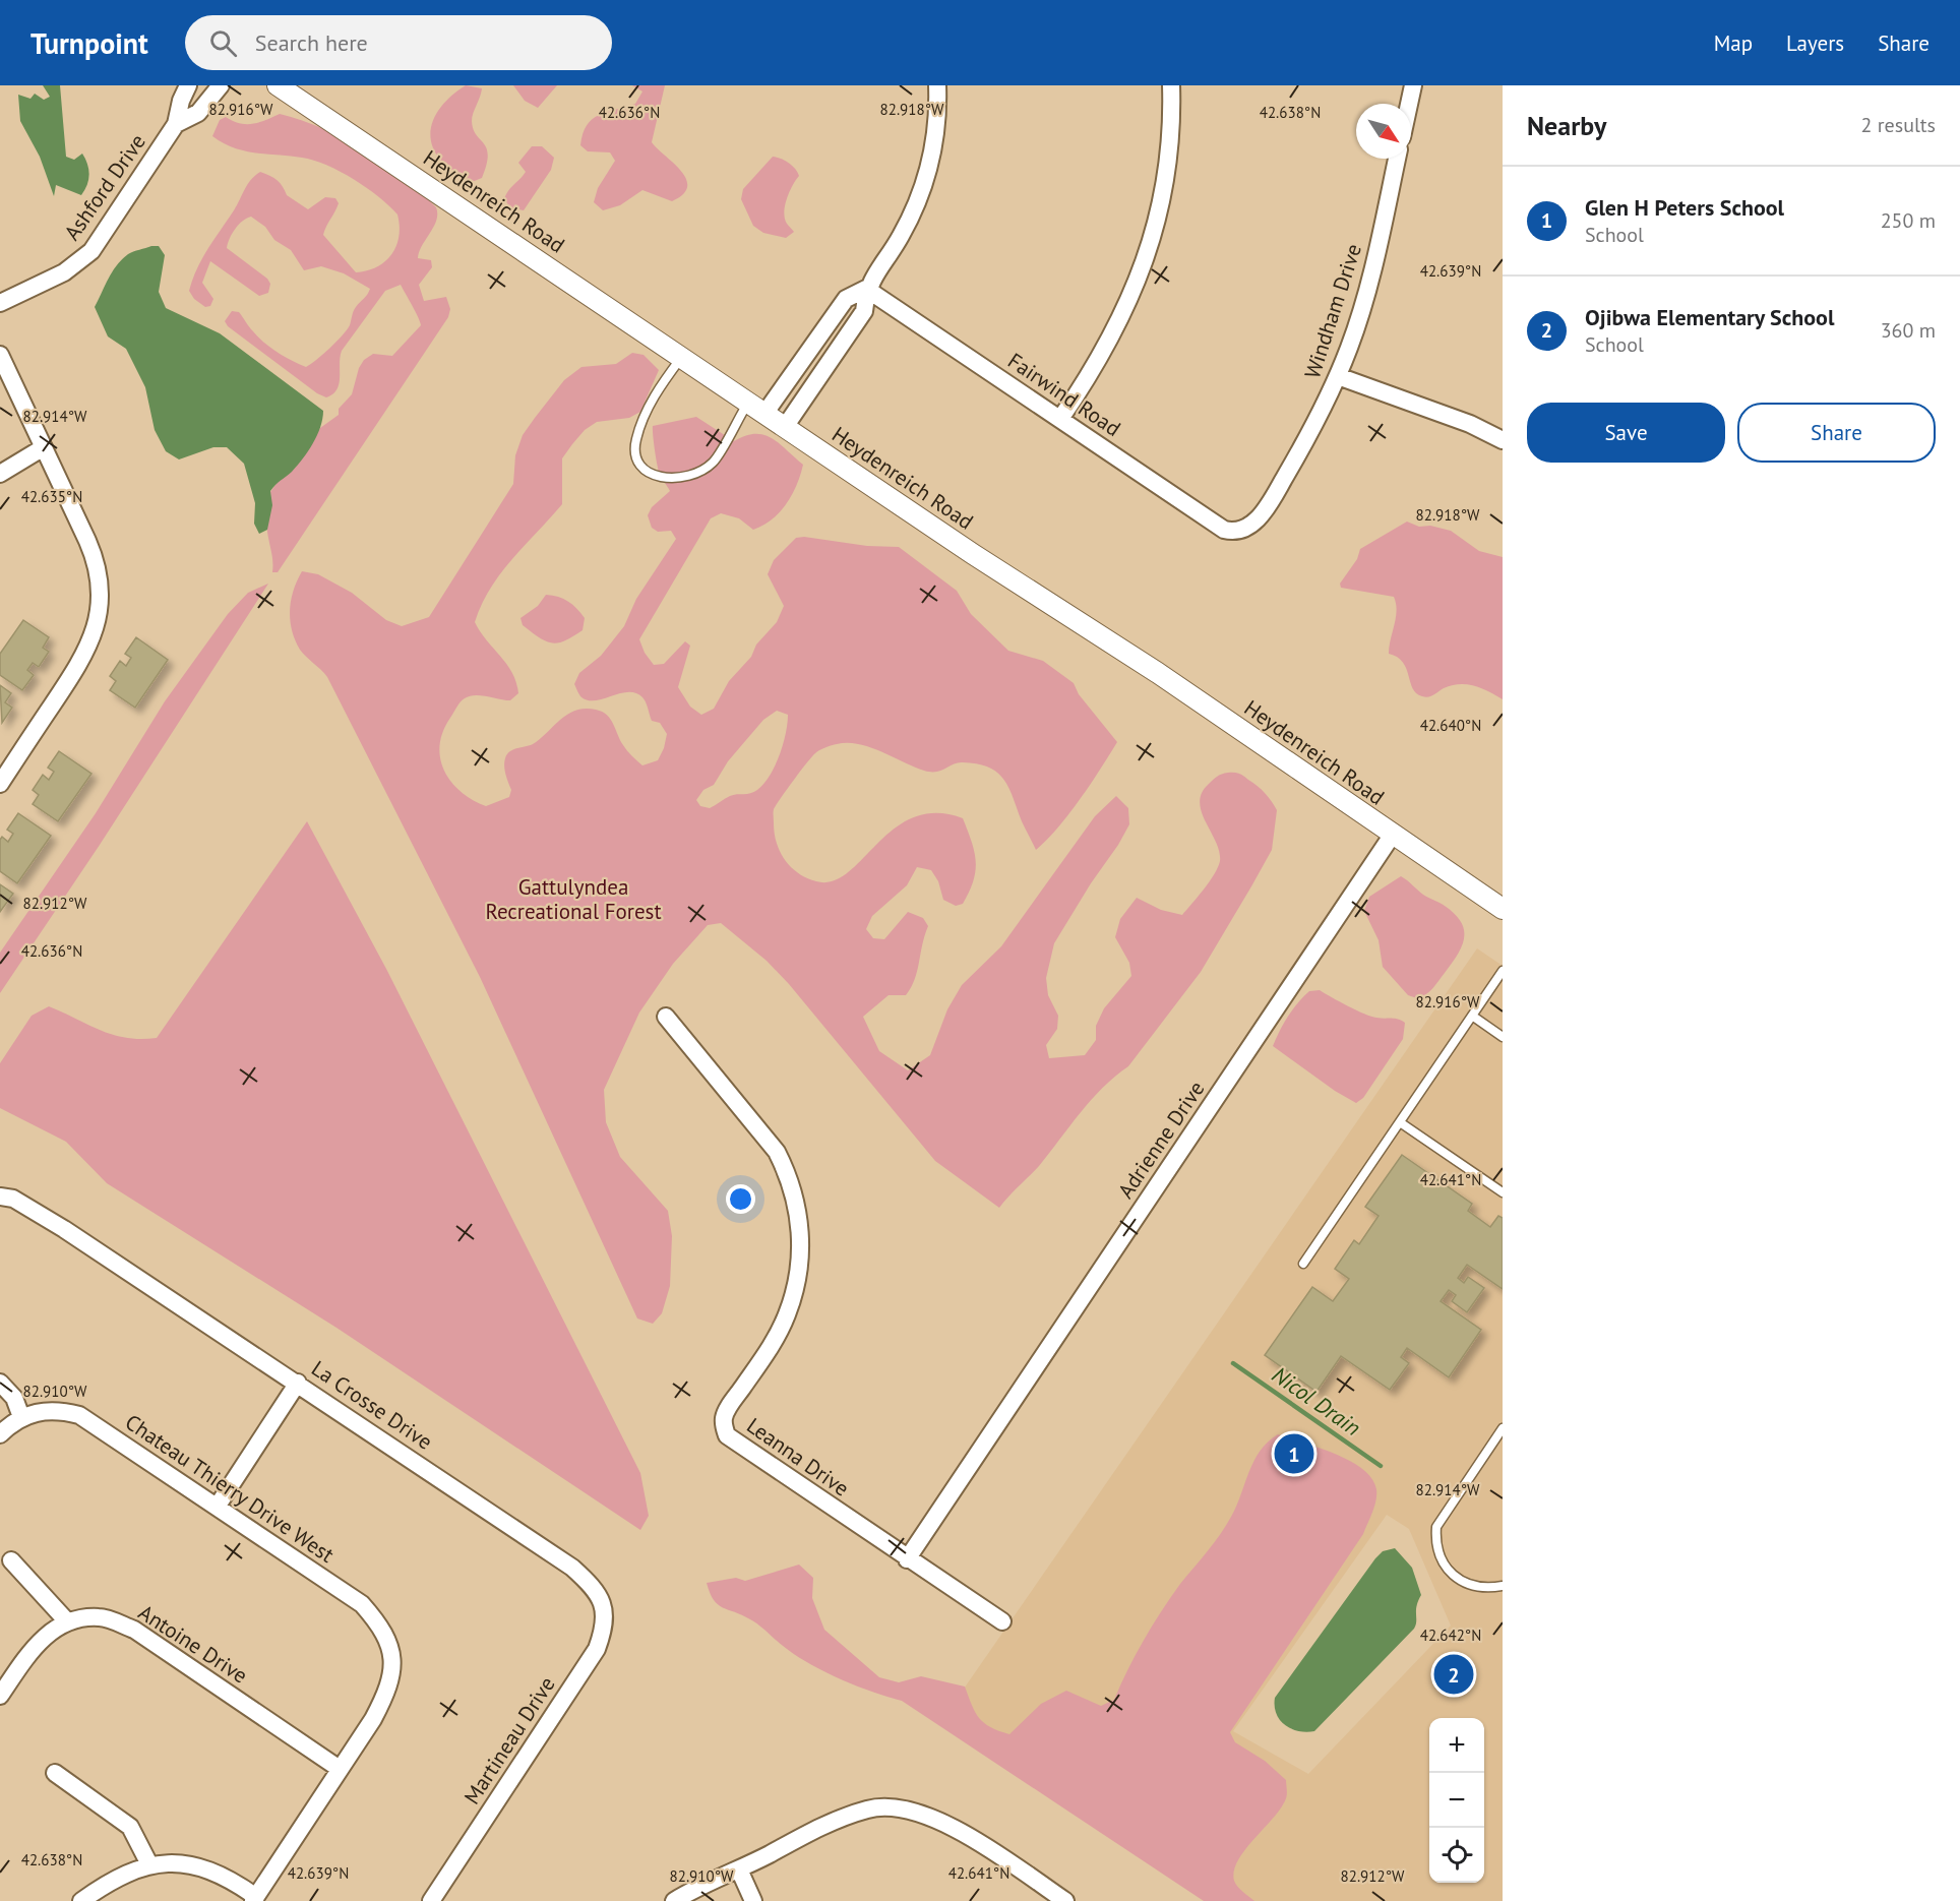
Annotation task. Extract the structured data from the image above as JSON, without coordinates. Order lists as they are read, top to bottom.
{
  "streets": {
    "street": [
      "Ashford Drive",
      "Heydenreich Road",
      "Windham Drive",
      "Fairwind Road",
      "Adrienne Drive",
      "La Crosse Drive",
      "Leanna Drive",
      "Chateau Thierry Drive West",
      "Antoine Drive",
      "Martineau Drive"
    ]
  },
  "crossings": [
    ["Heydenreich Road", "Adrienne Drive"],
    ["Windham Drive", "Fairwind Road"],
    ["Adrienne Drive", "Leanna Drive"],
    ["La Crosse Drive", "Martineau Drive"],
    ["Chateau Thierry Drive West", "Antoine Drive"]
  ],
  "water": ["Nicol Drain"],
  "parks": ["Gattulyndea Recreational Forest"],
  "north": "bottom right",
  "page": {
    "header": "Turnpoint",
    "search": "Search here",
    "nav": ["Map", "Layers", "Share"],
    "heading": ["Nearby", "2 results"],
    "list": [
      {
        "mark": "1",
        "name": "Glen H Peters School",
        "note": "School",
        "value": "250 m"
      },
      {
        "mark": "2",
        "name": "Ojibwa Elementary School",
        "note": "School",
        "value": "360 m"
      }
    ],
    "buttons": ["Save", "Share"],
    "pins": ["1", "2"],
    "map_buttons": ["+", "−"]
  },
  "coordinates": [
    "82.916°W",
    "82.918°W",
    "42.636°N",
    "42.638°N",
    "42.639°N",
    "82.914°W",
    "42.635°N",
    "42.640°N",
    "82.912°W",
    "42.641°N",
    "82.910°W",
    "42.642°N"
  ]
}
